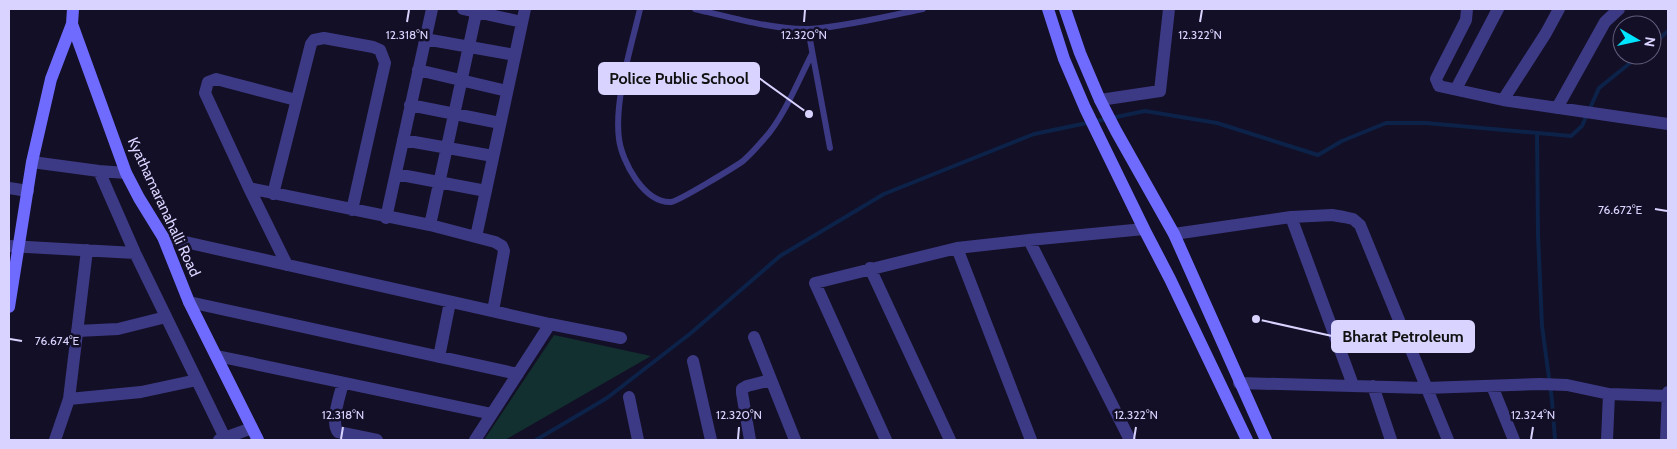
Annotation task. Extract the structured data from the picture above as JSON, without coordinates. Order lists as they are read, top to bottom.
{
  "streets": {
    "main road": ["Kyathamaranahalli Road"]
  },
  "places": ["Police Public School", "Bharat Petroleum"],
  "north": "right",
  "coordinates": [
    "12.318°N",
    "12.320°N",
    "12.322°N",
    "76.672°E",
    "76.674°E",
    "12.324°N"
  ]
}
